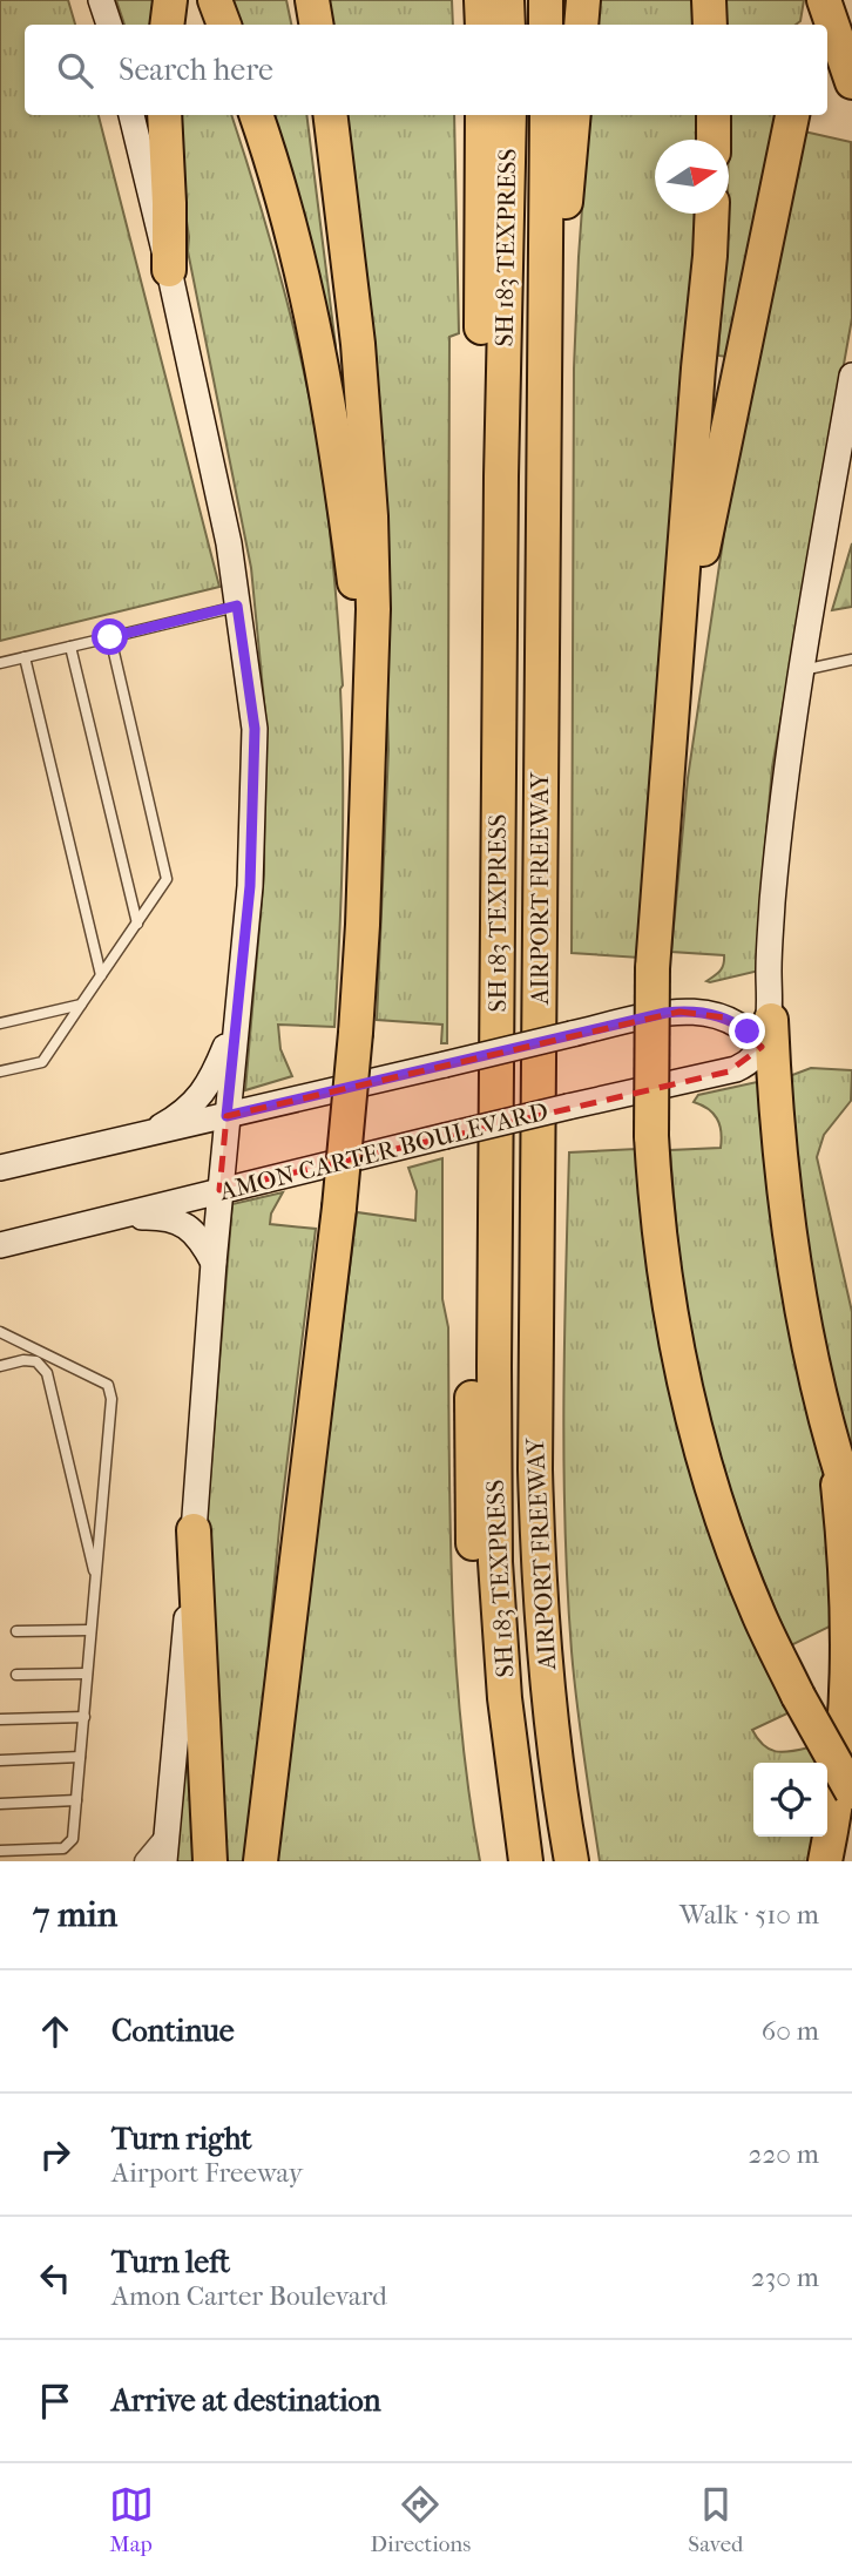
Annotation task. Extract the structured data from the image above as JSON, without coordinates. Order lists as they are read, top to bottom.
{
  "streets": {
    "highway": ["SH 183 TEXPRESS", "AIRPORT FREEWAY"],
    "main road": ["AMON CARTER BOULEVARD"]
  },
  "north": "right",
  "page": {
    "search": "Search here",
    "heading": ["7 min", "Walk · 510 m"],
    "list": [
      ["Continue", "60 m"],
      ["Turn right", "Airport Freeway", "220 m"],
      ["Turn left", "Amon Carter Boulevard", "230 m"],
      "Arrive at destination"
    ],
    "nav": ["Map", "Directions", "Saved"]
  }
}
